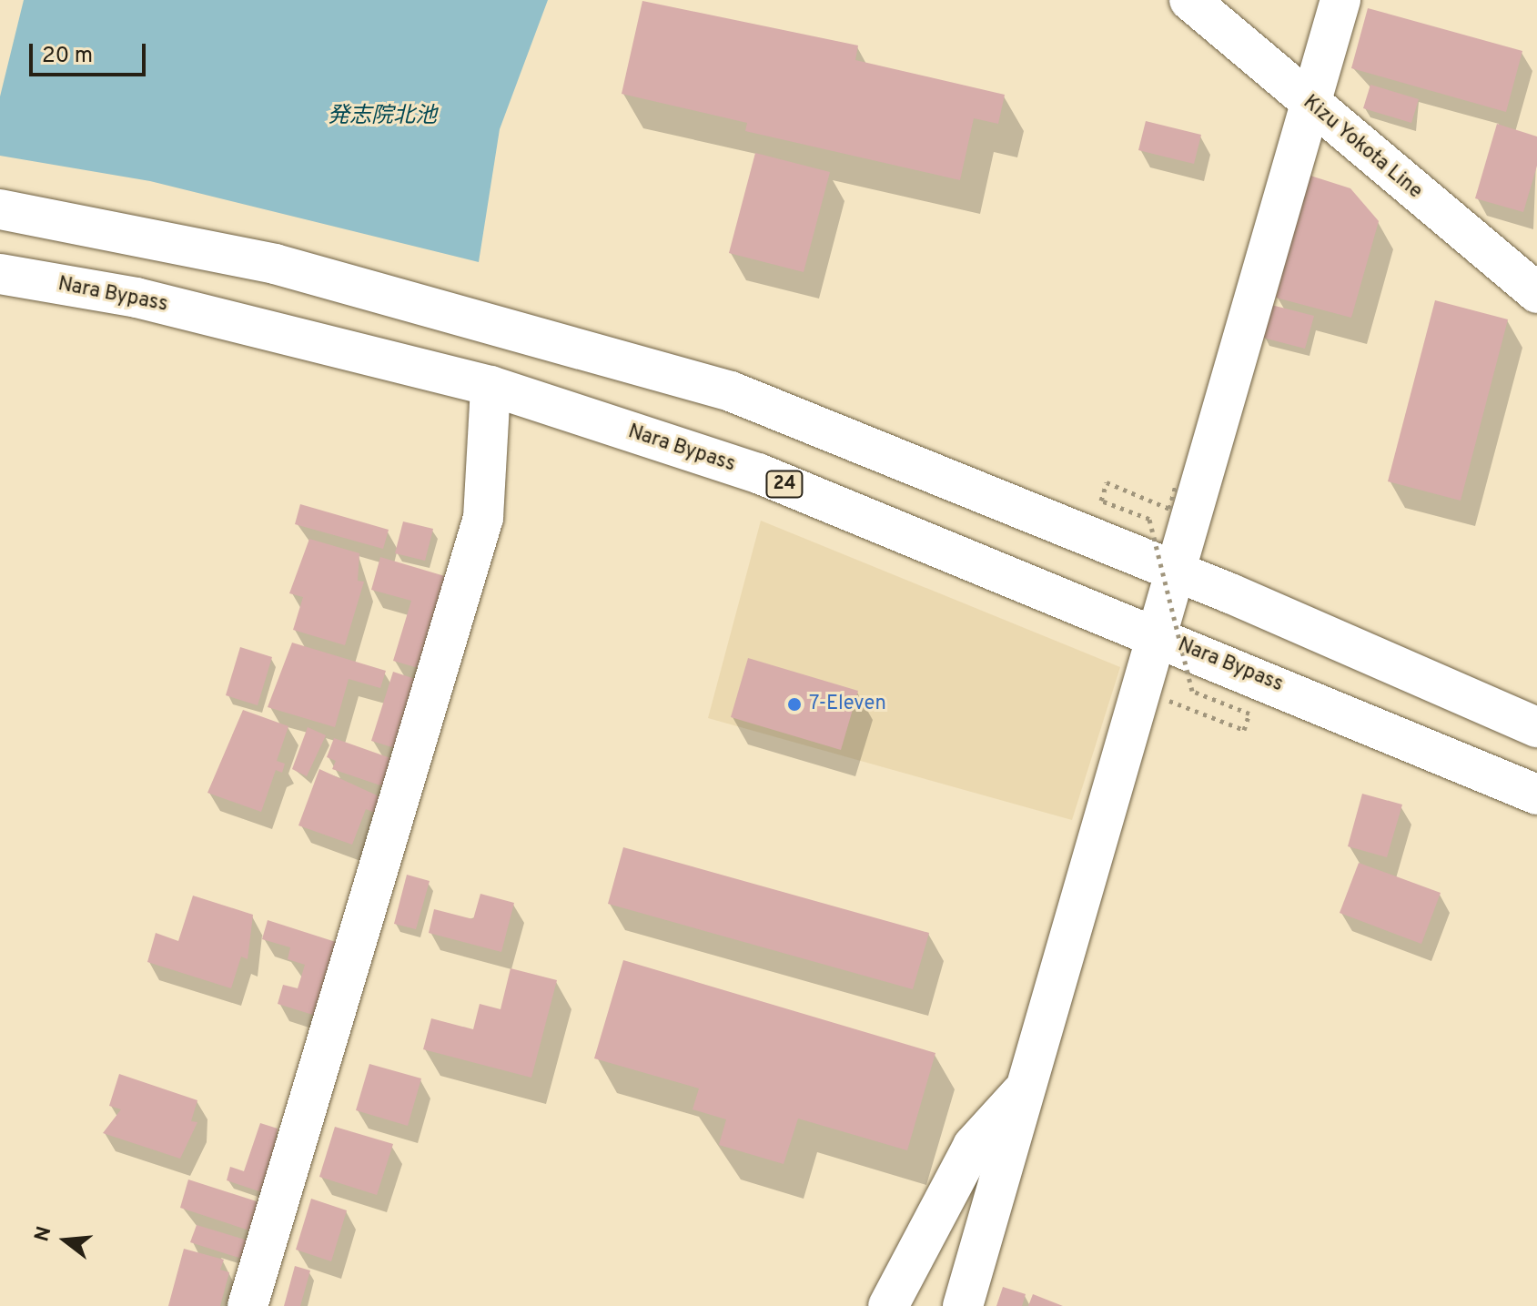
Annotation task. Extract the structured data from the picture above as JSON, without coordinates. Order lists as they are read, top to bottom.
{
  "streets": {
    "main road": ["Kizu Yokota Line", "Nara Bypass", "24"]
  },
  "water": ["発志院北池"],
  "places": ["7-Eleven"],
  "scale_bar": "20 m",
  "north": "left"
}
